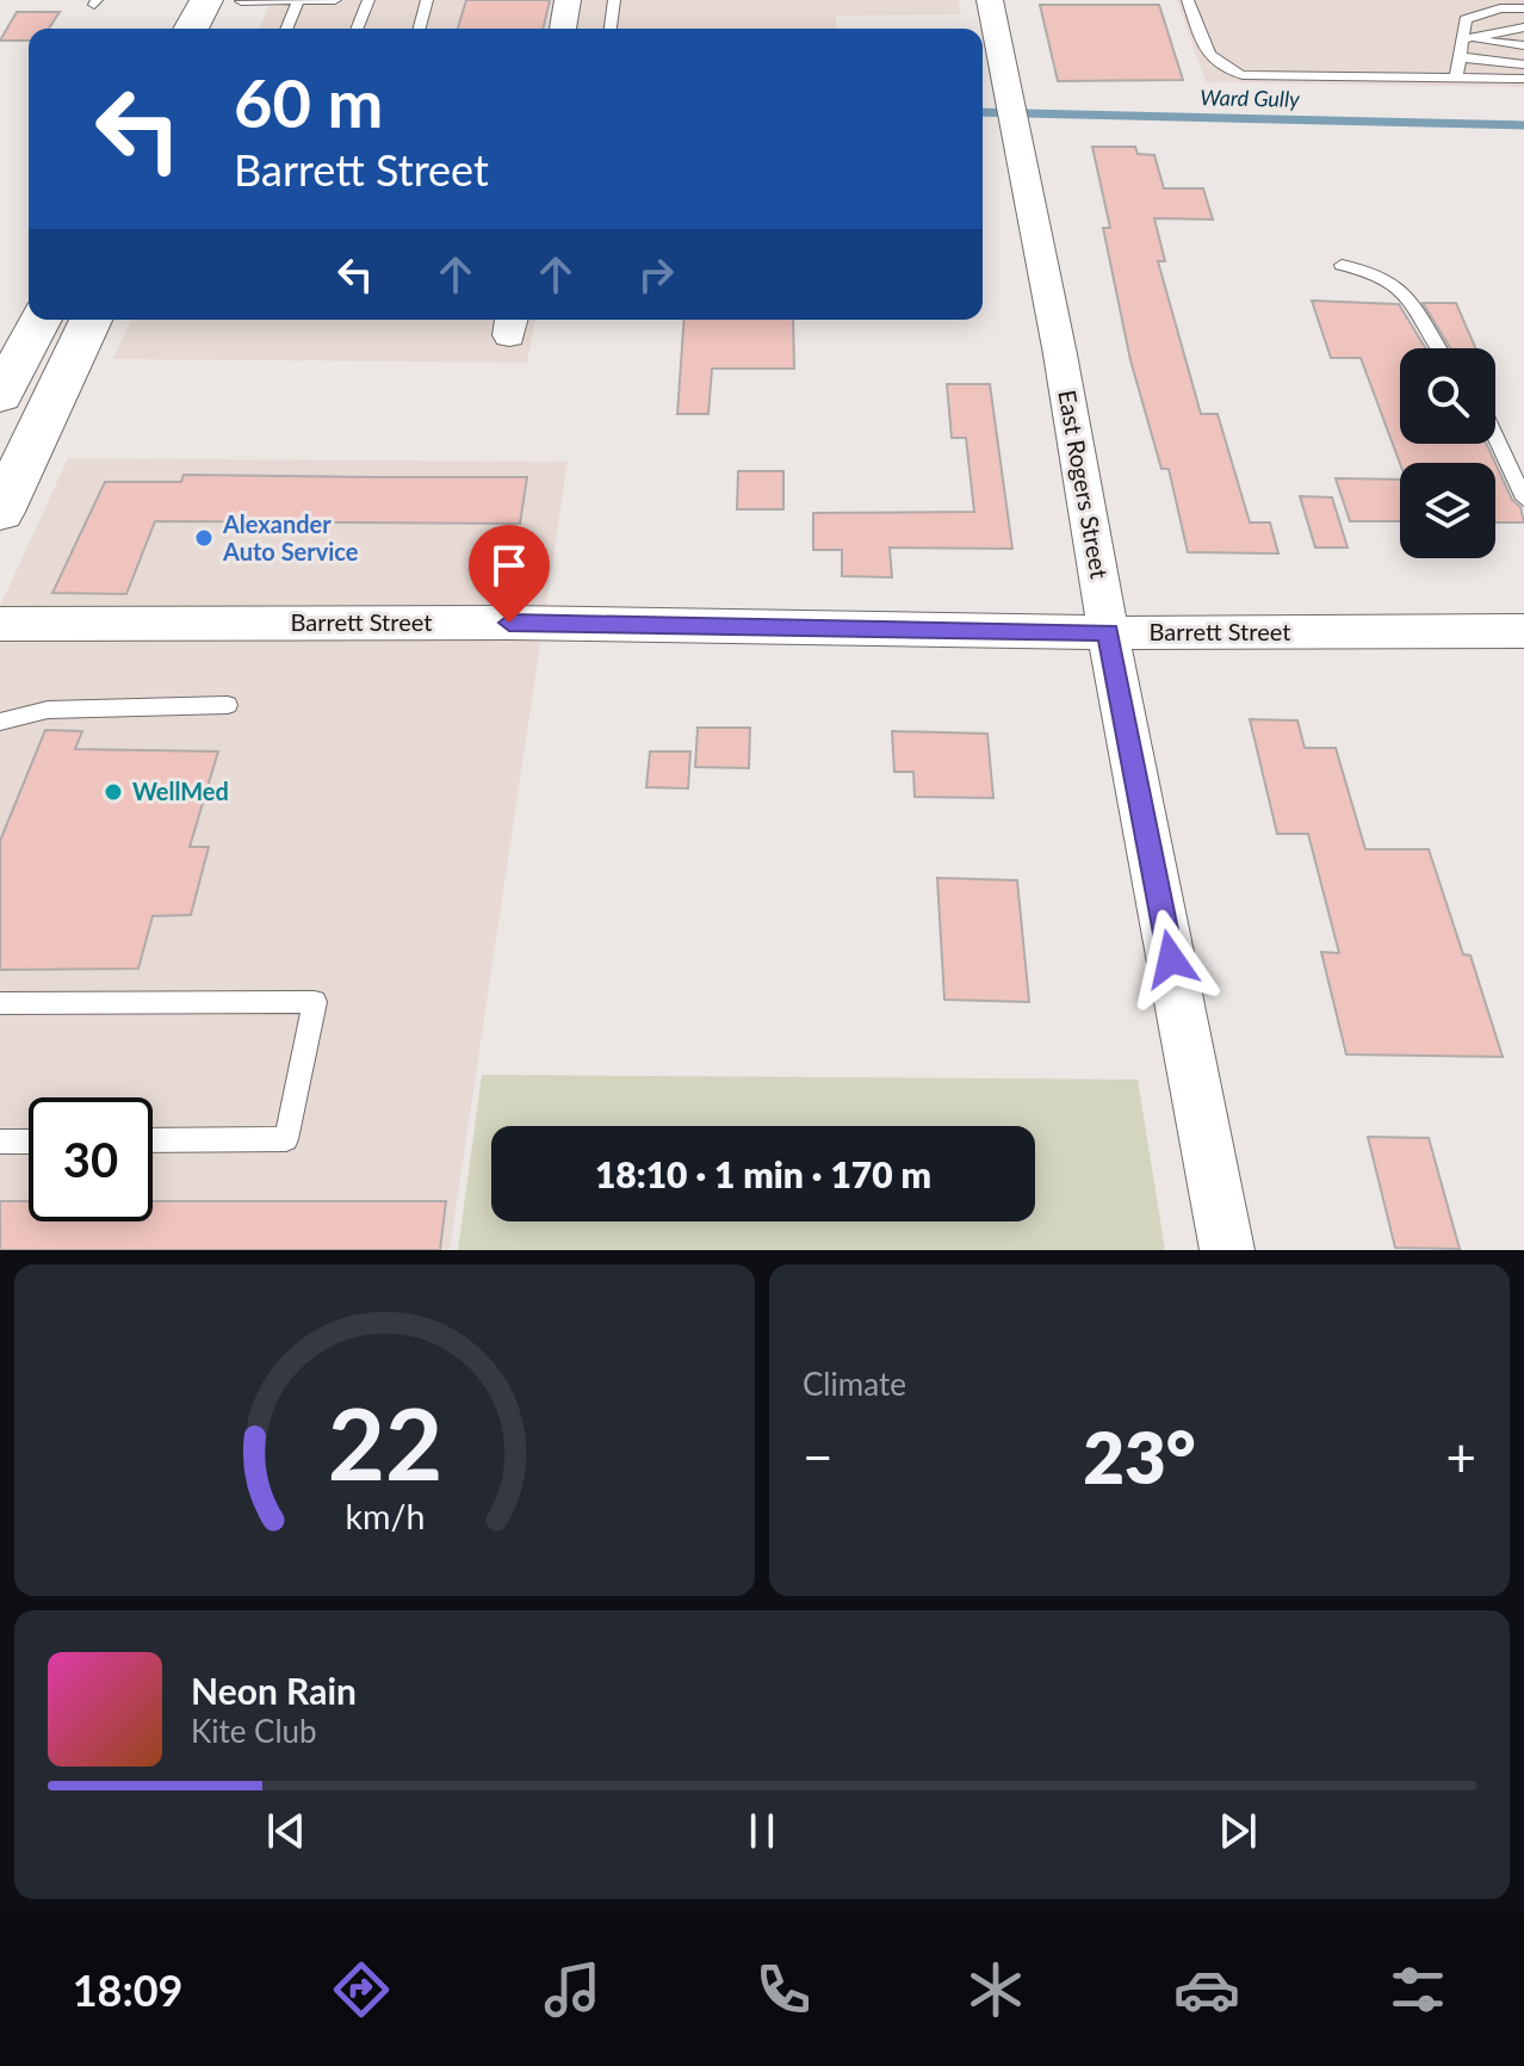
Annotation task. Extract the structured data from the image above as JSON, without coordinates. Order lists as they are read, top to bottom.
{
  "streets": {
    "street": ["East Rogers Street", "Barrett Street"]
  },
  "crossings": [
    ["East Rogers Street", "Barrett Street"]
  ],
  "water": ["Ward Gully"],
  "places": ["Alexander Auto Service", "WellMed"],
  "page": {
    "turn": ["60 m", "Barrett Street"],
    "limit": "30",
    "trip": "18:10 · 1 min · 170 m",
    "tile": "Climate",
    "heat": ["−", "23°", "+"],
    "song": ["Neon Rain", "Kite Club"],
    "tabs": "18:09",
    "gauge": ["22", "km/h"]
  }
}
